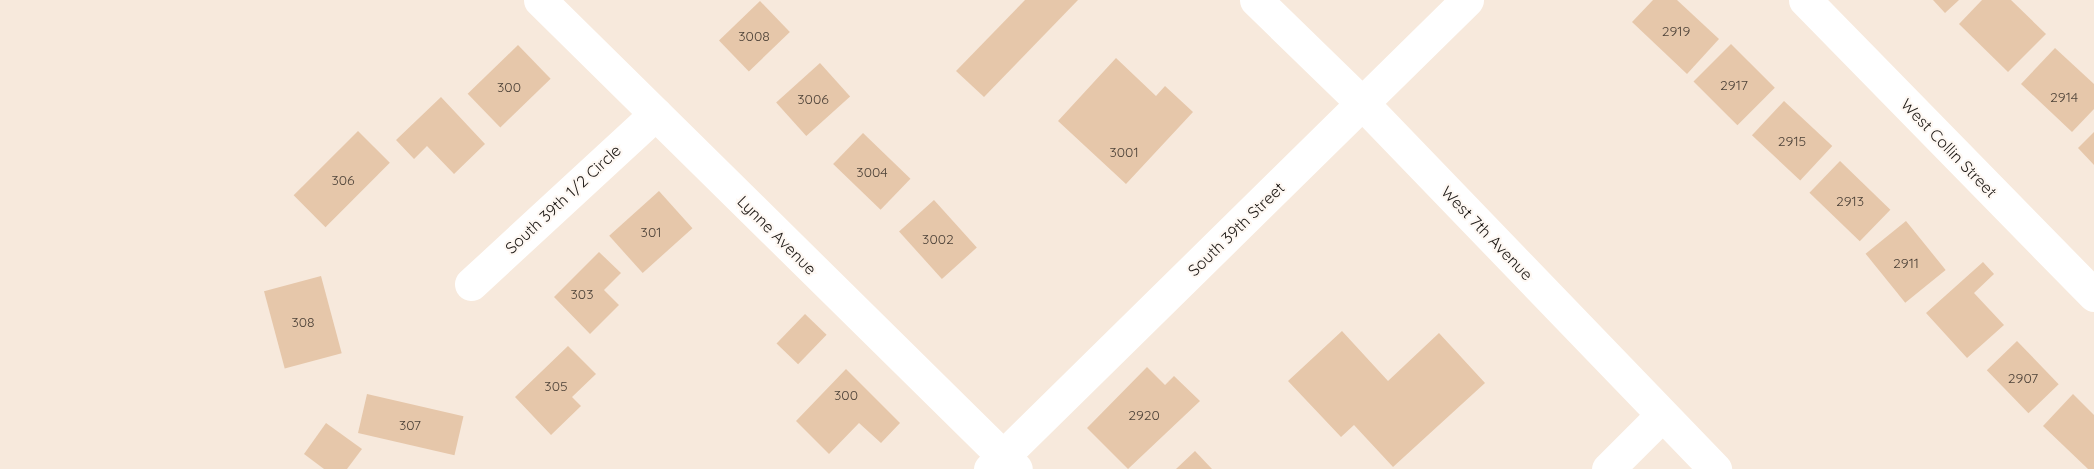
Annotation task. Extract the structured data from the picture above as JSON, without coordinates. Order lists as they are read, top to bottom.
{
  "streets": {
    "street": [
      "West Collin Street",
      "South 39th 1/2 Circle",
      "South 39th Street",
      "West 7th Avenue",
      "Lynne Avenue"
    ]
  },
  "crossings": [
    ["South 39th 1/2 Circle", "Lynne Avenue"],
    ["South 39th Street", "West 7th Avenue"],
    ["South 39th Street", "Lynne Avenue"]
  ],
  "house_numbers": [
    "2919",
    "3008",
    "2917",
    "300",
    "2914",
    "3006",
    "2915",
    "3001",
    "3004",
    "306",
    "2913",
    "301",
    "3002",
    "2911",
    "303",
    "308",
    "2907",
    "305",
    "300",
    "2920",
    "307"
  ]
}
